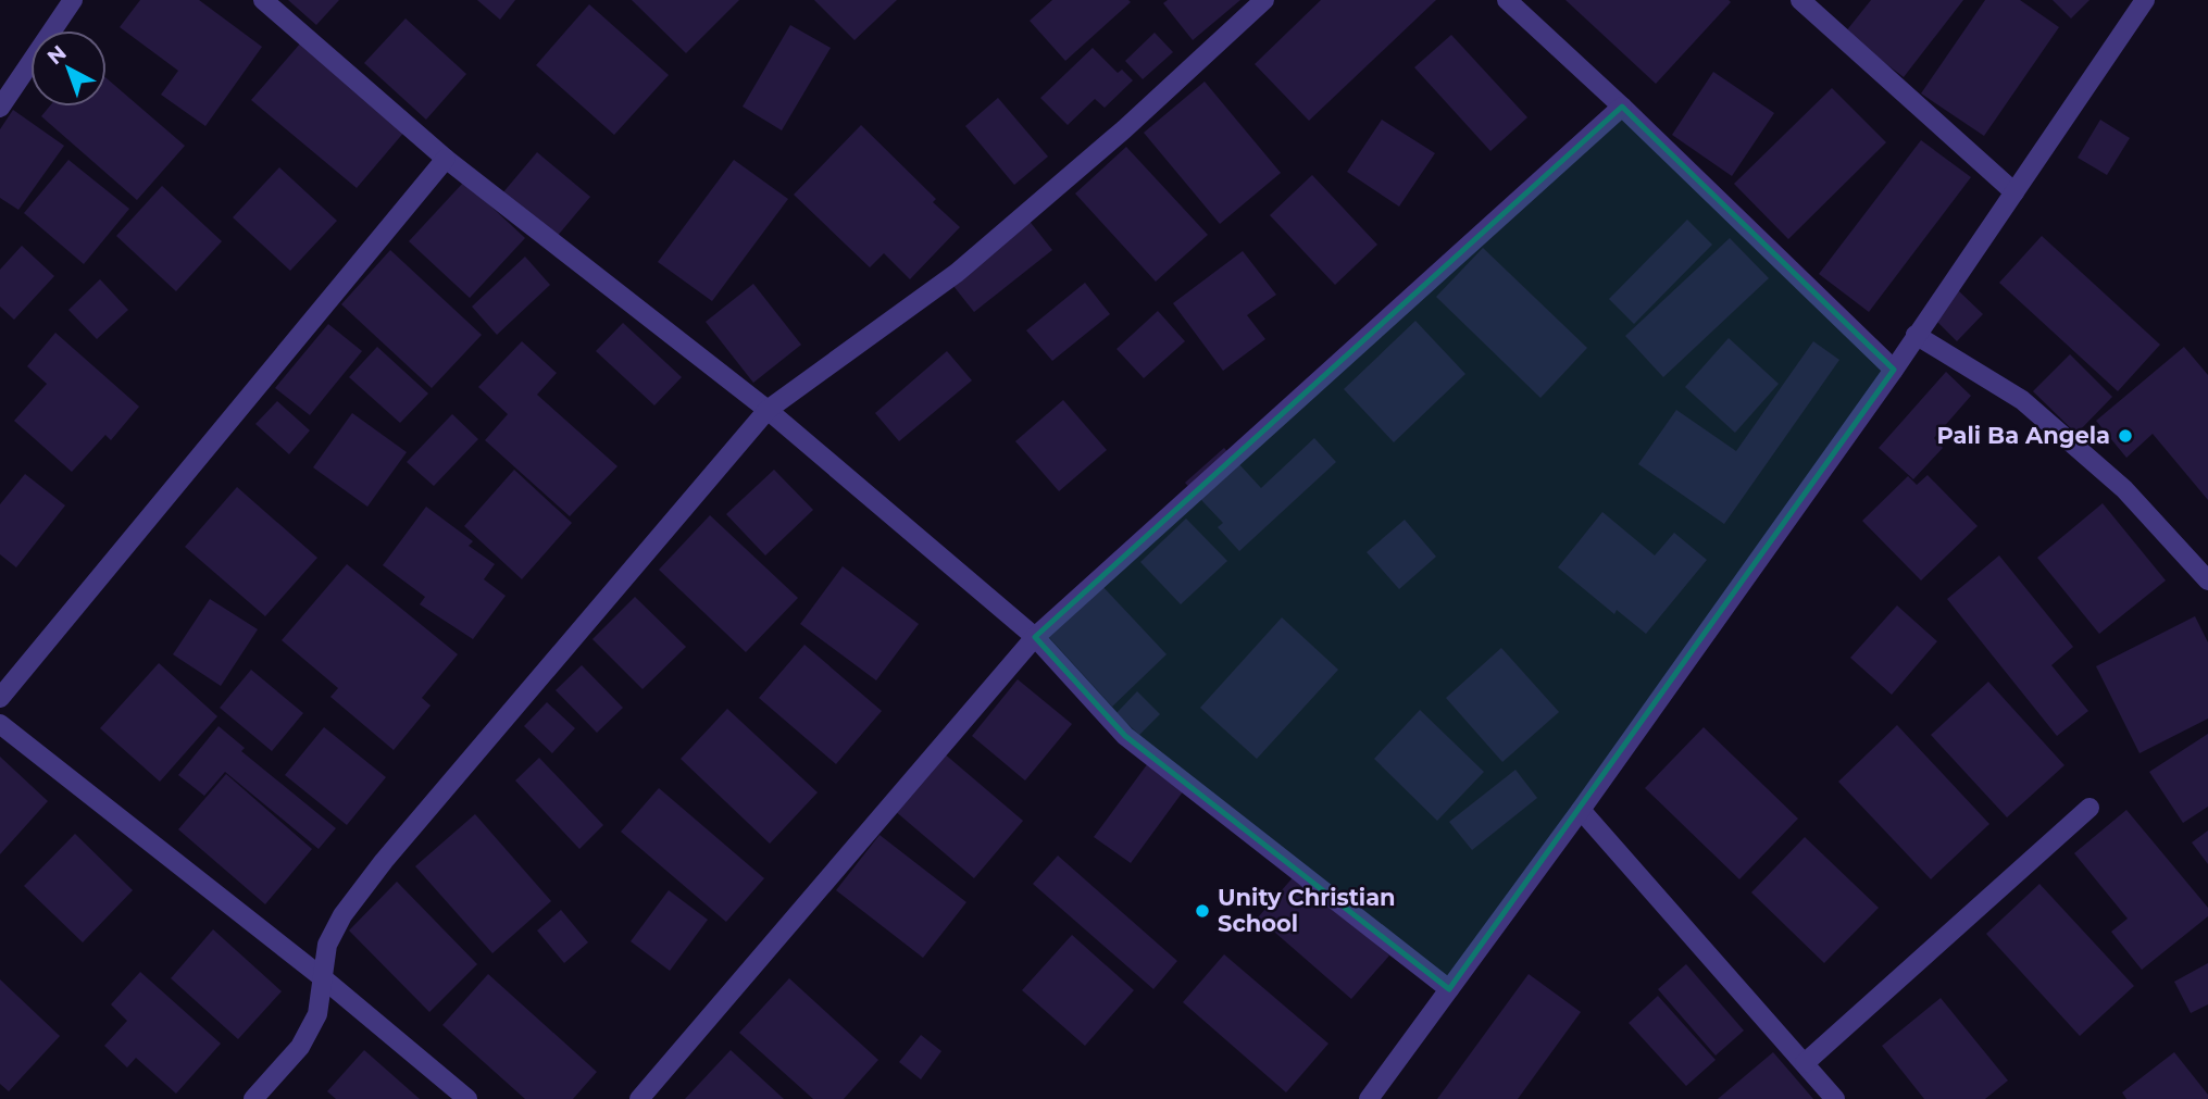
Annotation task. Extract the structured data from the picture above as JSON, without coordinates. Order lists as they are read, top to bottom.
{
  "places": ["Pali Ba Angela", "Unity Christian School"],
  "north": "top left"
}
